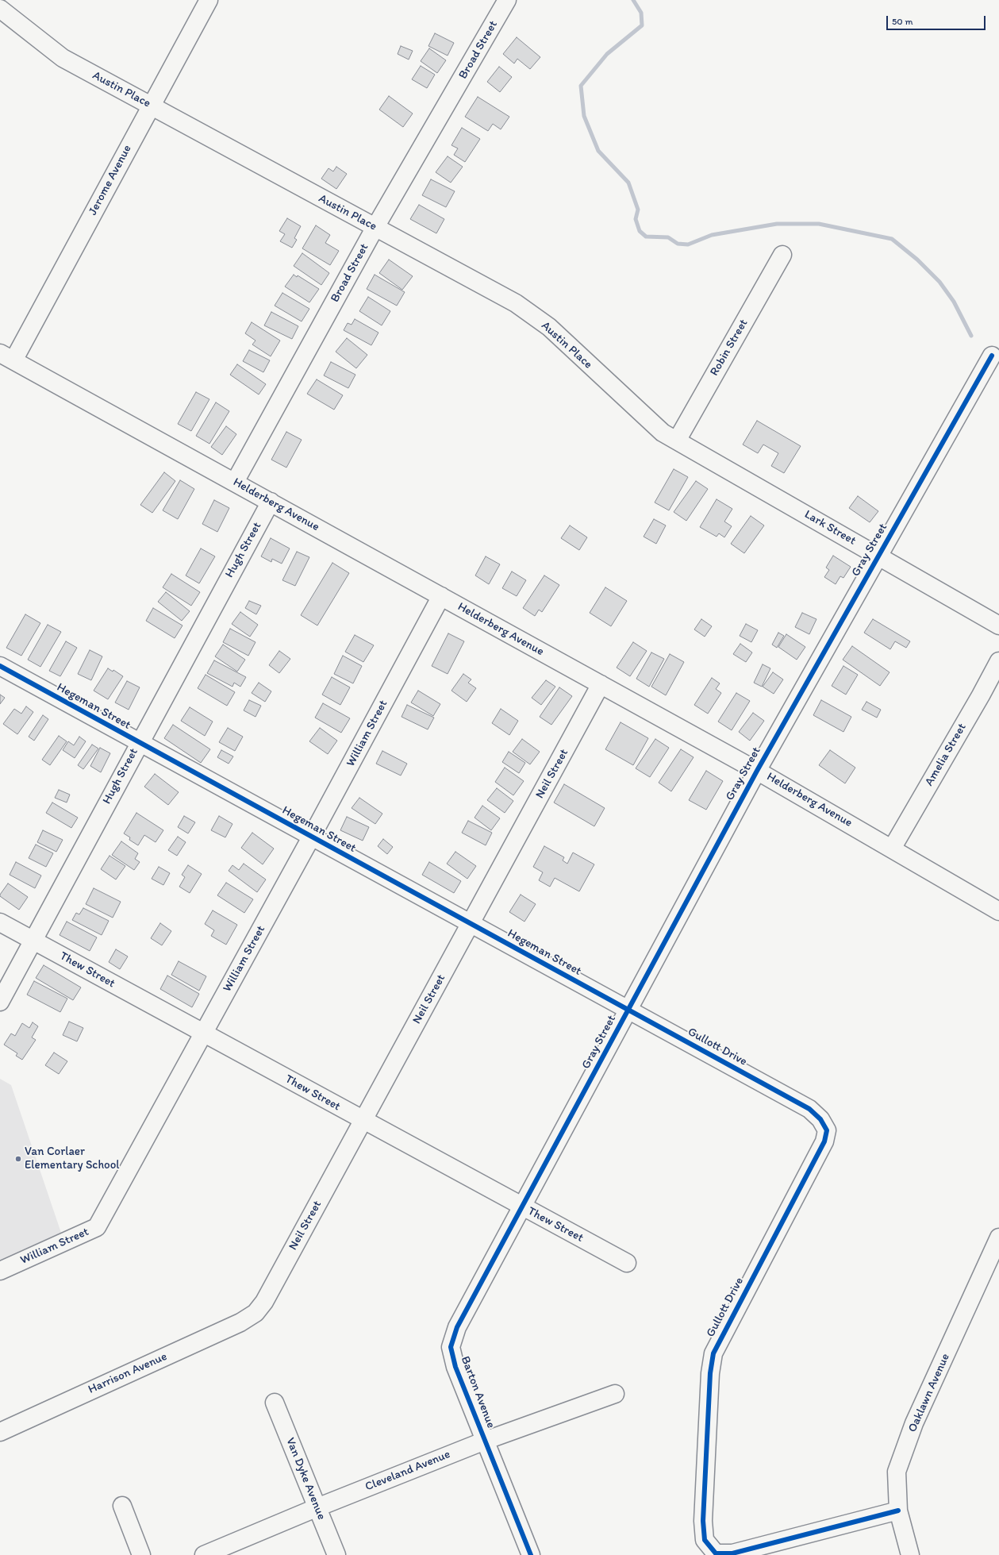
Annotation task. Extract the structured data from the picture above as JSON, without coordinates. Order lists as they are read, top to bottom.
{
  "streets": {
    "street": [
      "Broad Street",
      "Austin Place",
      "Jerome Avenue",
      "Robin Street",
      "Helderberg Avenue",
      "Lark Street",
      "Hugh Street",
      "Gray Street",
      "Hegeman Street",
      "William Street",
      "Amelia Street",
      "Neil Street",
      "Thew Street",
      "Gullott Drive",
      "Harrison Avenue",
      "Barton Avenue",
      "Oaklawn Avenue",
      "Cleveland Avenue",
      "Van Dyke Avenue"
    ]
  },
  "crossings": [
    ["Broad Street", "Austin Place"],
    ["Broad Street", "Helderberg Avenue"],
    ["Austin Place", "Jerome Avenue"],
    ["Austin Place", "Robin Street"],
    ["Austin Place", "Lark Street"],
    ["Jerome Avenue", "Helderberg Avenue"],
    ["Robin Street", "Lark Street"],
    ["Helderberg Avenue", "Hugh Street"],
    ["Helderberg Avenue", "Gray Street"],
    ["Helderberg Avenue", "William Street"],
    ["Helderberg Avenue", "Amelia Street"],
    ["Helderberg Avenue", "Neil Street"],
    ["Lark Street", "Gray Street"],
    ["Hugh Street", "Hegeman Street"],
    ["Hugh Street", "Thew Street"],
    ["Gray Street", "Hegeman Street"],
    ["Gray Street", "Thew Street"],
    ["Gray Street", "Gullott Drive"],
    ["Gray Street", "Barton Avenue"],
    ["Hegeman Street", "William Street"],
    ["Hegeman Street", "Neil Street"],
    ["Hegeman Street", "Gullott Drive"],
    ["William Street", "Thew Street"],
    ["Neil Street", "Thew Street"],
    ["Neil Street", "Harrison Avenue"],
    ["Thew Street", "Barton Avenue"],
    ["Gullott Drive", "Oaklawn Avenue"],
    ["Barton Avenue", "Cleveland Avenue"],
    ["Cleveland Avenue", "Van Dyke Avenue"]
  ],
  "places": ["Van Corlaer Elementary School"],
  "scale_bar": "50 m"
}
